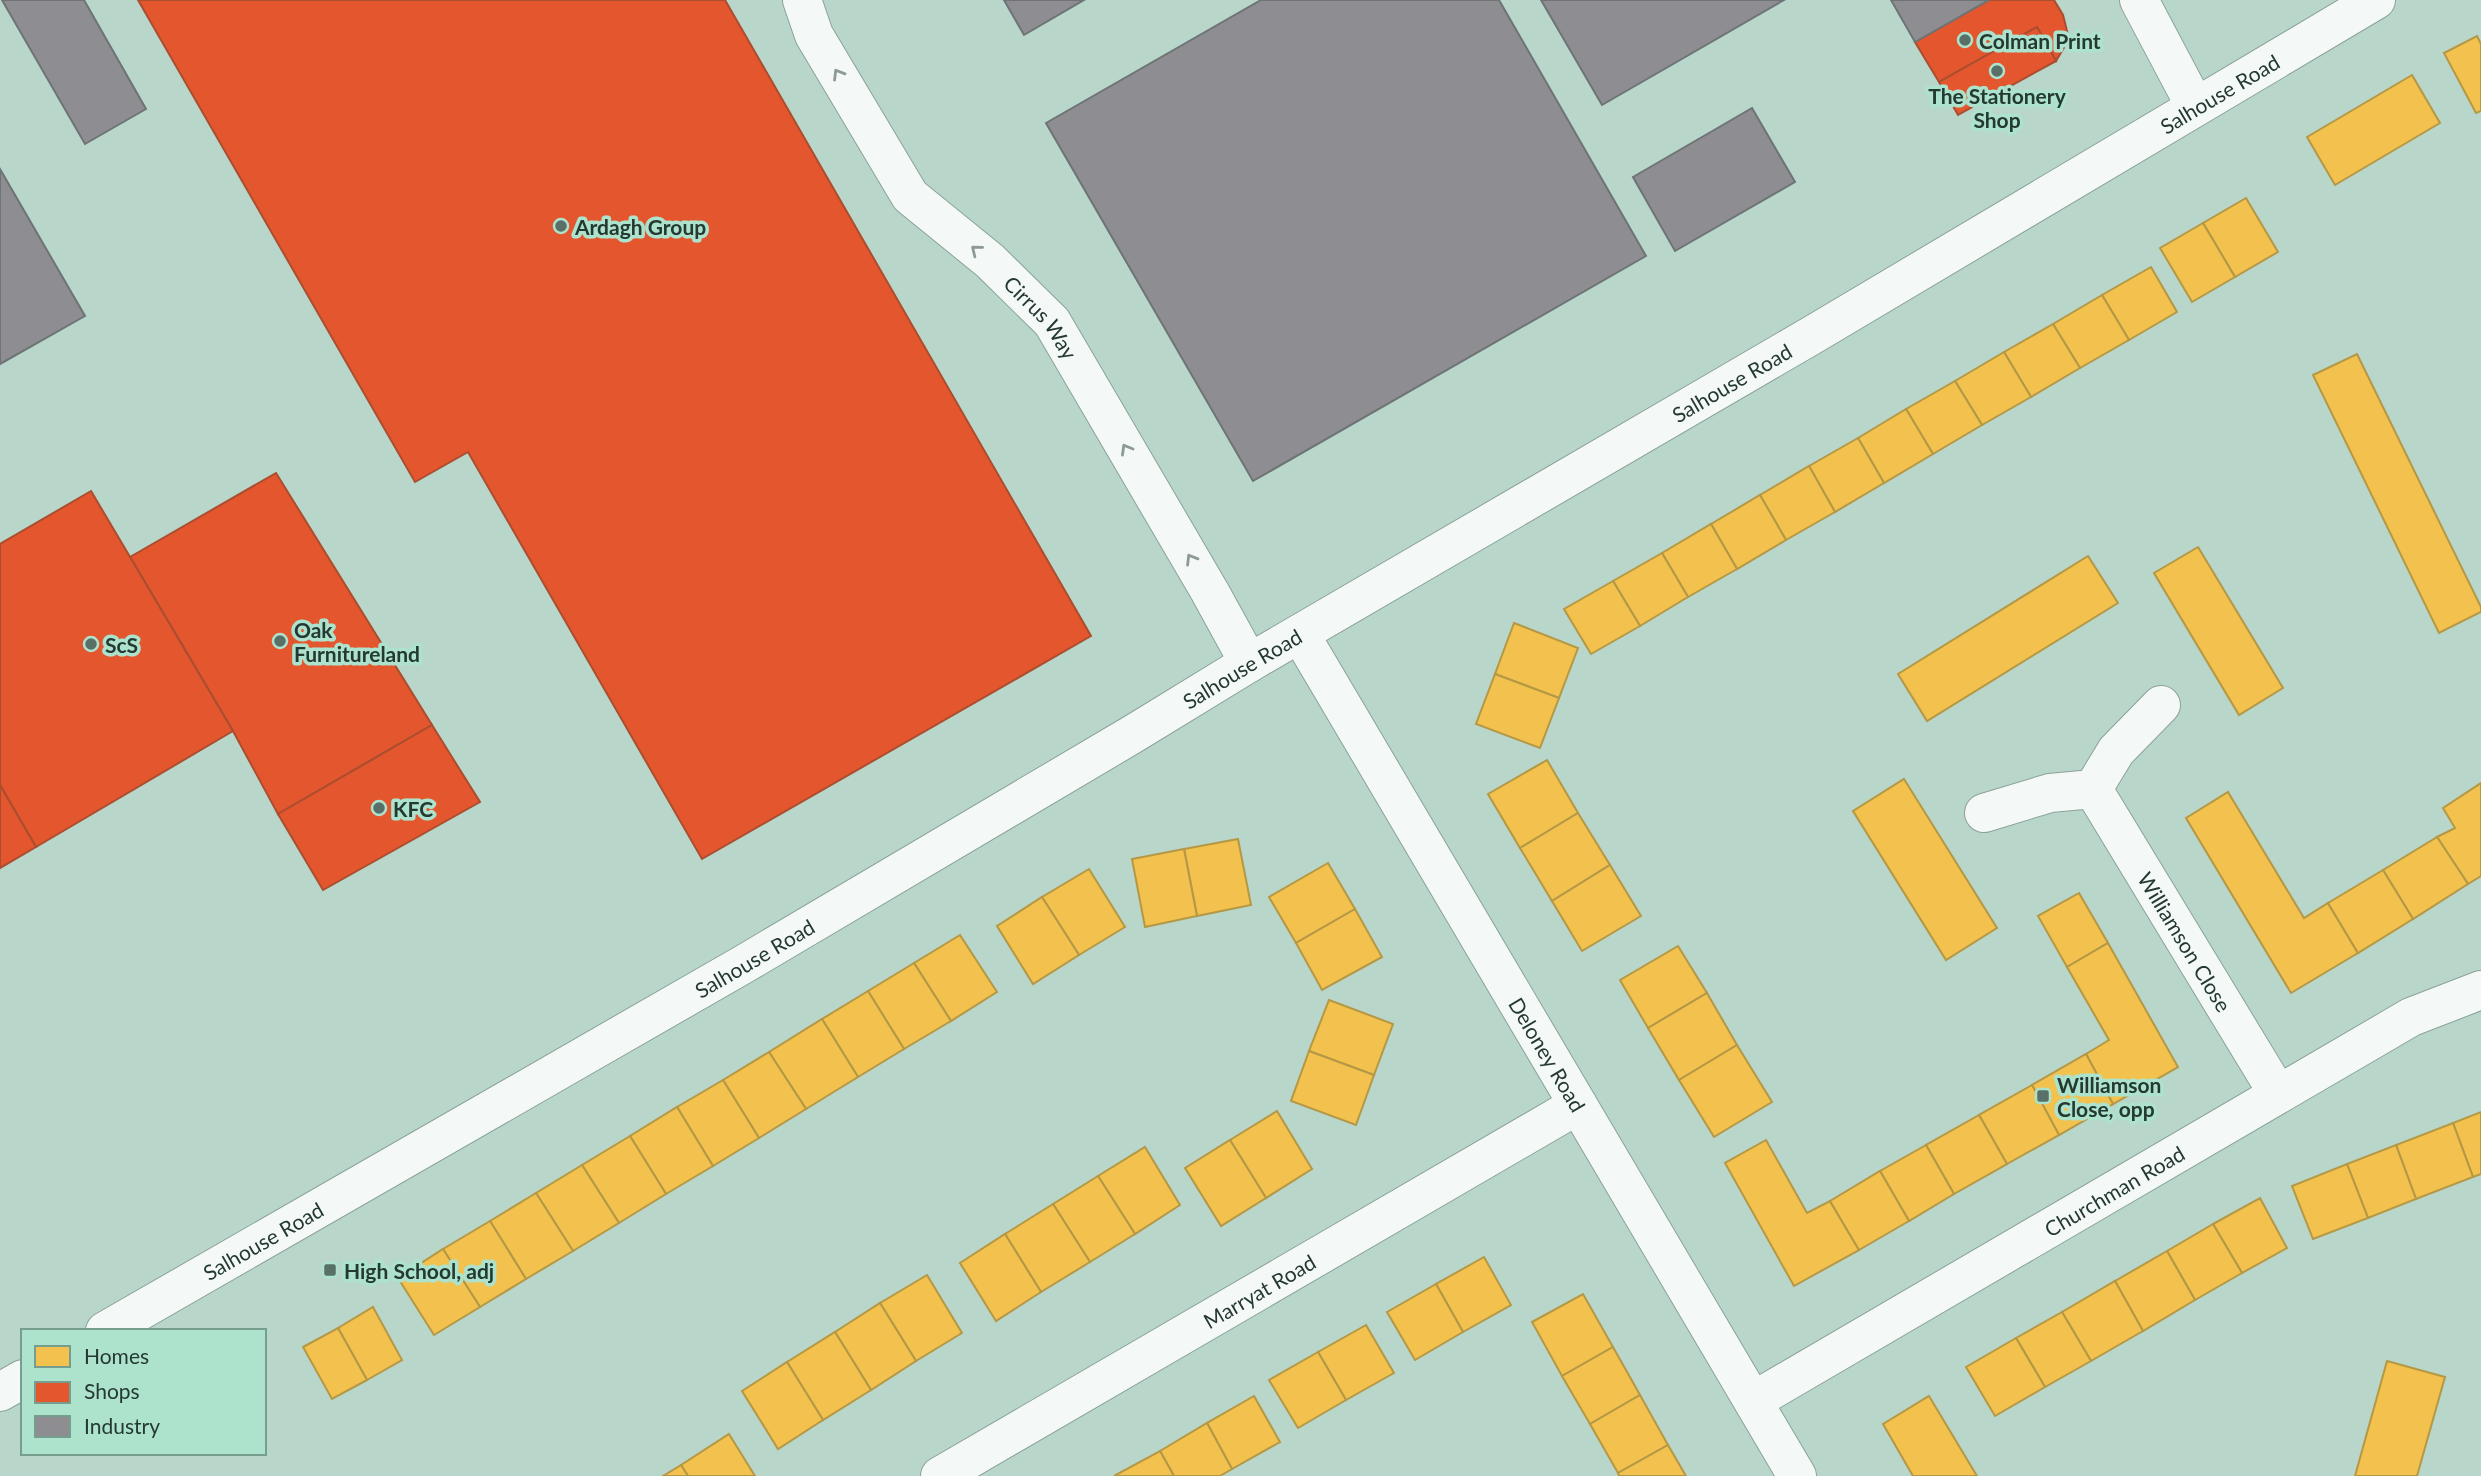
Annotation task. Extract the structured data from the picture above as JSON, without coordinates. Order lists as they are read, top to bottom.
{
  "streets": {
    "street": [
      "Salhouse Road",
      "Cirrus Way",
      "Williamson Close",
      "Deloney Road",
      "Churchman Road",
      "Marryat Road"
    ]
  },
  "crossings": [
    ["Salhouse Road", "Cirrus Way"],
    ["Salhouse Road", "Deloney Road"],
    ["Williamson Close", "Churchman Road"],
    ["Deloney Road", "Churchman Road"],
    ["Deloney Road", "Marryat Road"]
  ],
  "one_way": ["Cirrus Way"],
  "places": {
    "other": [
      "Colman Print",
      "The Stationery Shop",
      "Ardagh Group",
      "Oak Furnitureland",
      "ScS",
      "KFC"
    ],
    "transit": ["Williamson Close, opp", "High School, adj"]
  },
  "legend": ["Homes", "Shops", "Industry"]
}
